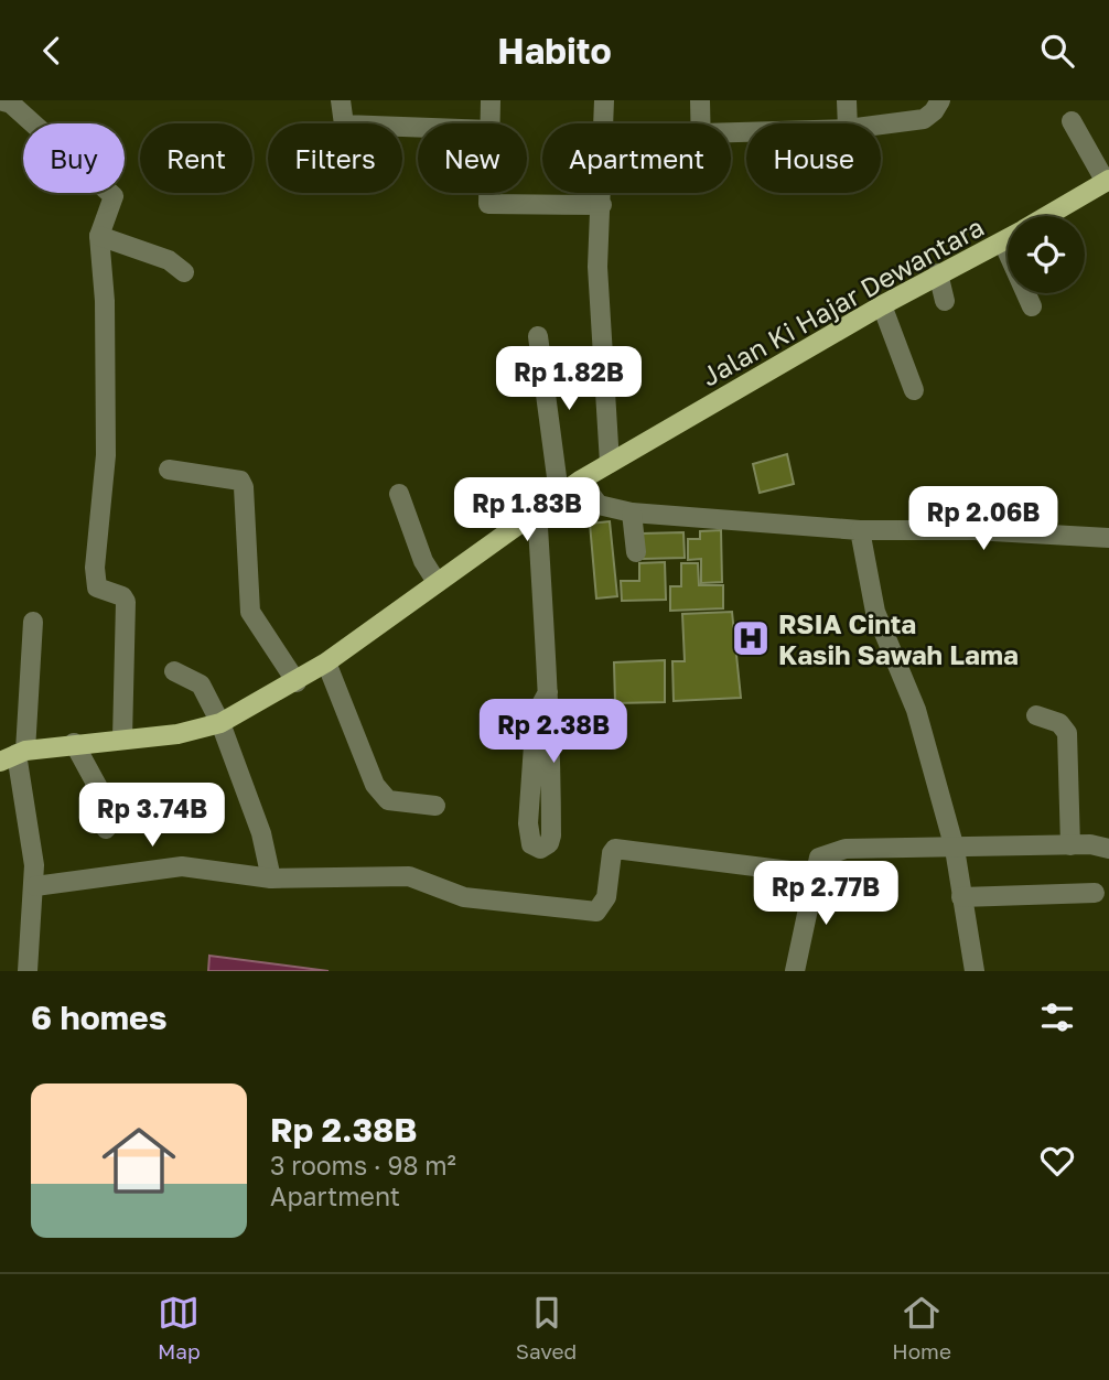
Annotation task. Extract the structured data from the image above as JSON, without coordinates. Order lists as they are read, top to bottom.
{
  "streets": {
    "main road": ["Jalan Ki Hajar Dewantara"]
  },
  "places": {
    "hospital": ["RSIA Cinta Kasih Sawah Lama"]
  },
  "page": {
    "header": "Habito",
    "chip": [
      "Buy",
      "Rent",
      "Filters",
      "New",
      "Apartment",
      "House"
    ],
    "price": [
      "Rp 1.82B",
      "Rp 1.83B",
      "Rp 2.06B",
      "Rp 2.38B",
      "Rp 3.74B",
      "Rp 2.77B"
    ],
    "heading": "6 homes",
    "list": [
      {
        "name": "Rp 2.38B",
        "note": "3 rooms · 98 m² · Apartment"
      }
    ],
    "tabs": ["Map", "Saved", "Home"]
  }
}
